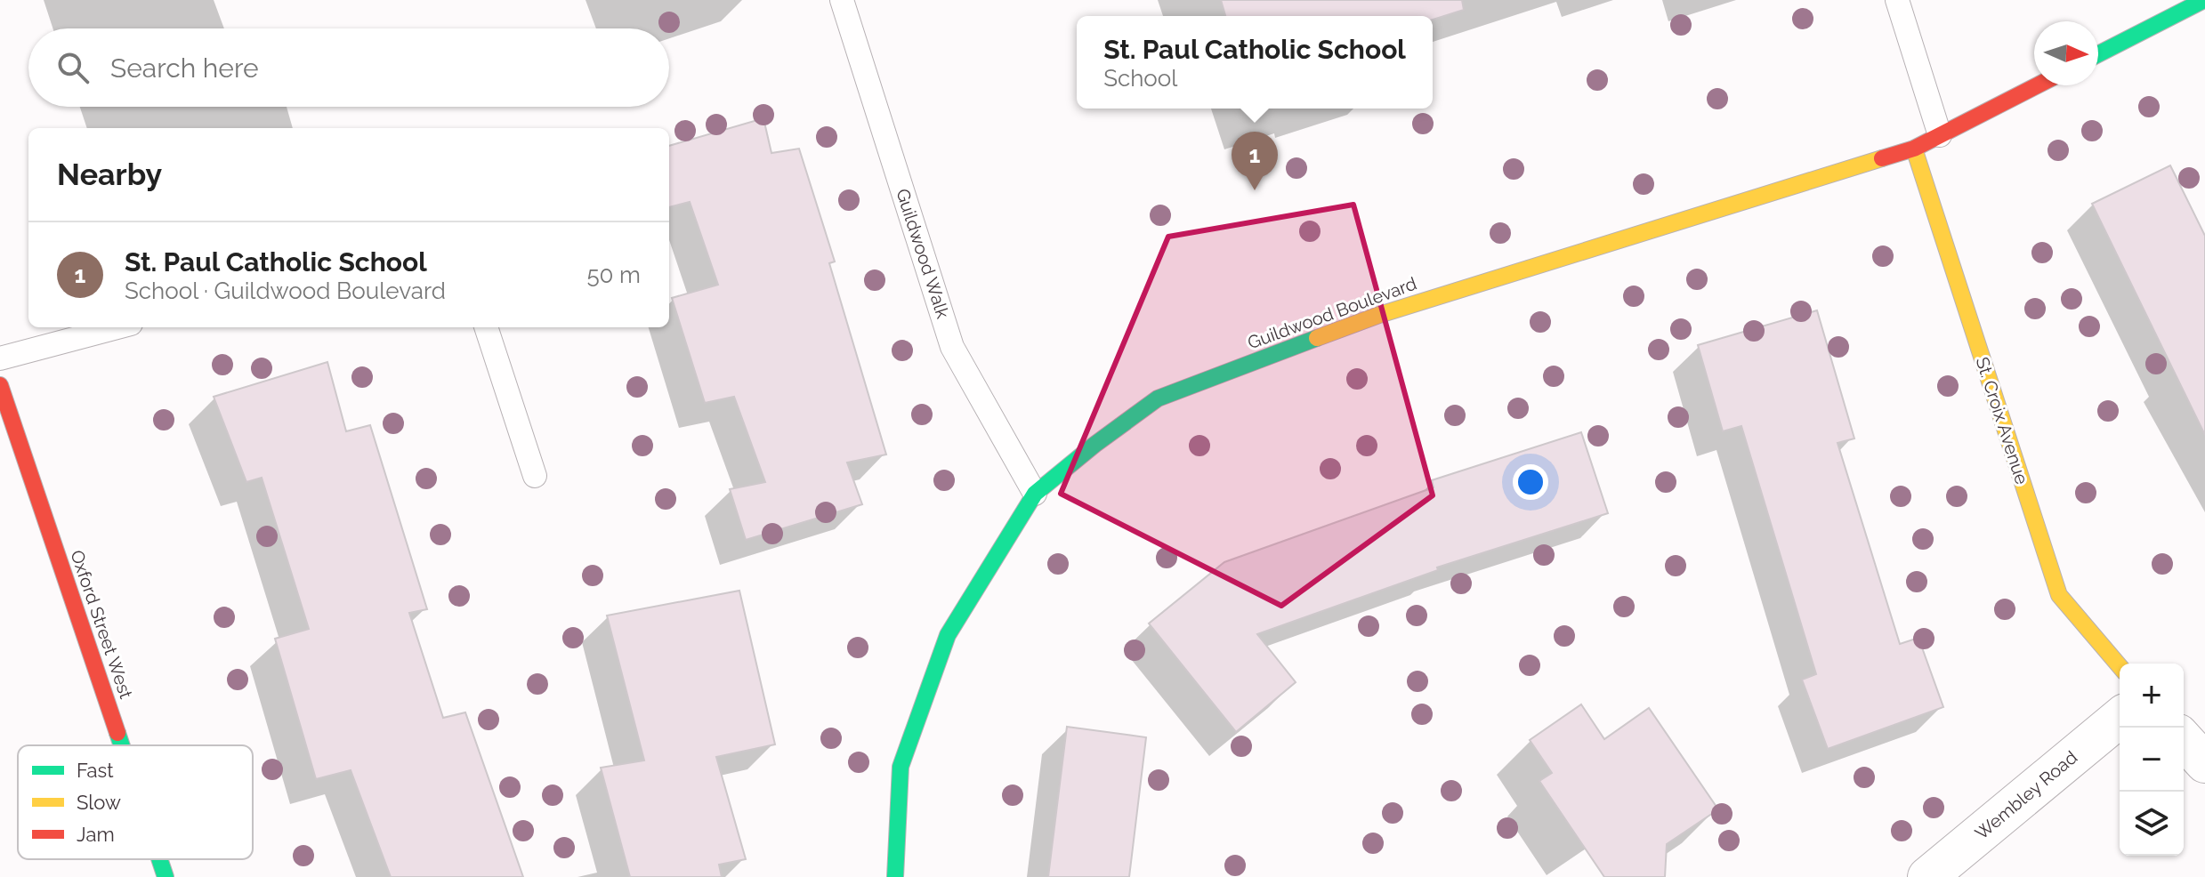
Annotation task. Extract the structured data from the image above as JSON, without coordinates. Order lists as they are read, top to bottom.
{
  "streets": {
    "street": [
      "Guildwood Boulevard",
      "St. Croix Avenue",
      "Oxford Street West",
      "Wembley Road"
    ],
    "lane": ["Guildwood Walk"]
  },
  "crossings": [
    ["Guildwood Walk", "Guildwood Boulevard"],
    ["Guildwood Boulevard", "St. Croix Avenue"]
  ],
  "legend": ["Fast", "Slow", "Jam"],
  "north": "right",
  "page": {
    "popup": ["St. Paul Catholic School", "School"],
    "search": "Search here",
    "heading": "Nearby",
    "pins": "1",
    "list": [
      {
        "mark": "1",
        "name": "St. Paul Catholic School",
        "note": "School · Guildwood Boulevard",
        "value": "50 m"
      }
    ],
    "map_buttons": ["+", "−"]
  }
}
